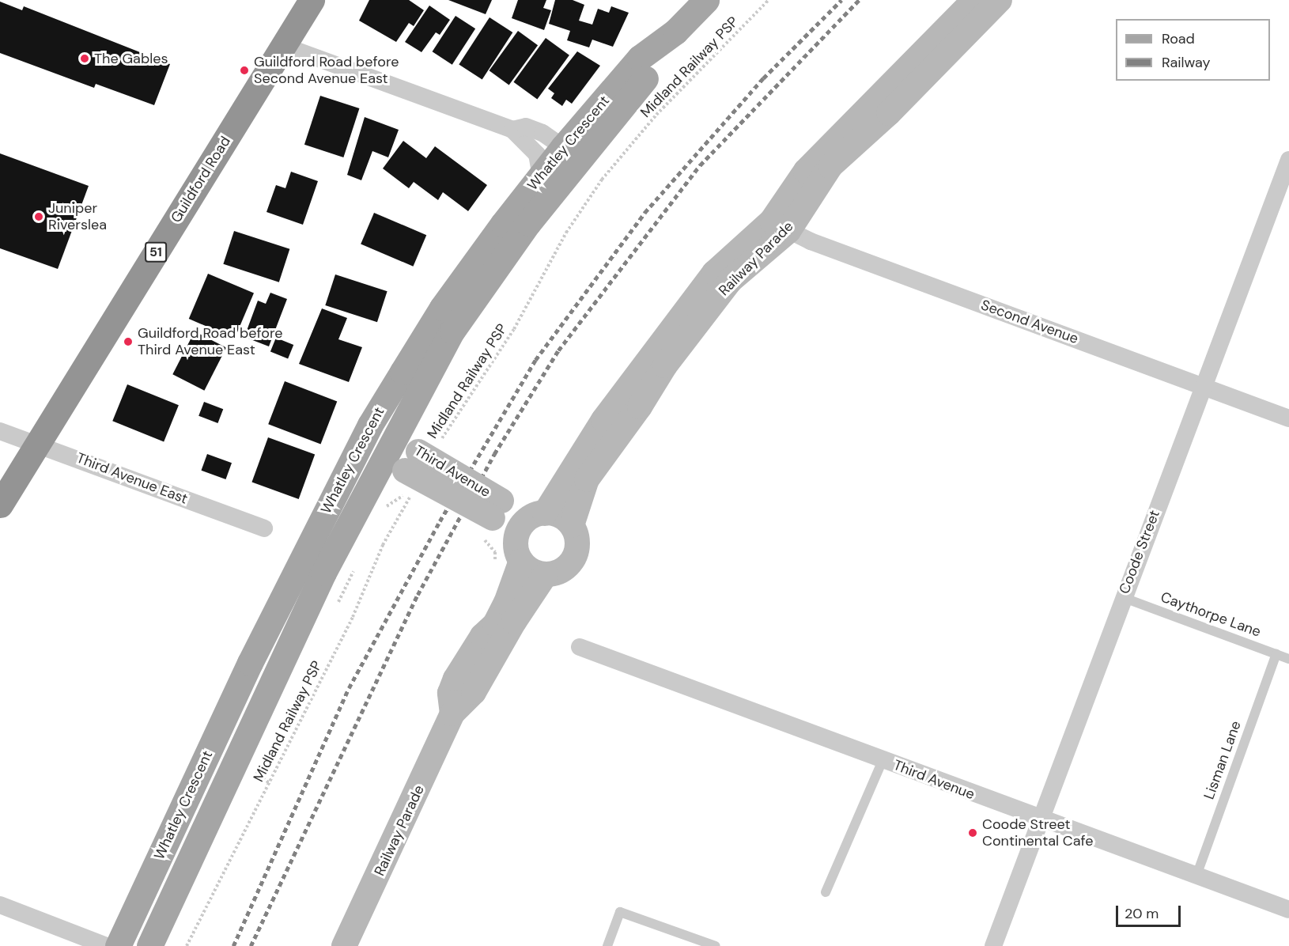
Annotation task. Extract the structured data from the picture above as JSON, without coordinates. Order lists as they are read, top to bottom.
{
  "streets": {
    "highway": ["Guildford Road", "51"],
    "main road": ["Whatley Crescent"],
    "street": [
      "Railway Parade",
      "Second Avenue",
      "Third Avenue",
      "Third Avenue East",
      "Coode Street"
    ],
    "lane": ["Caythorpe Lane", "Lisman Lane"],
    "path": ["Midland Railway PSP"]
  },
  "crossings": [
    ["Midland Railway PSP", "Third Avenue"],
    ["Whatley Crescent", "Third Avenue"],
    ["Guildford Road", "Third Avenue East"],
    ["Railway Parade", "Second Avenue"],
    ["Railway Parade", "Third Avenue"],
    ["Second Avenue", "Coode Street"],
    ["Third Avenue", "Coode Street"],
    ["Third Avenue", "Lisman Lane"],
    ["Coode Street", "Caythorpe Lane"],
    ["Caythorpe Lane", "Lisman Lane"]
  ],
  "places": [
    "The Gables",
    "Guildford Road before Second Avenue East",
    "Juniper Riverslea",
    "Guildford Road before Third Avenue East",
    "Coode Street Continental Cafe"
  ],
  "legend": ["Road", "Railway"],
  "scale_bar": "20 m"
}
